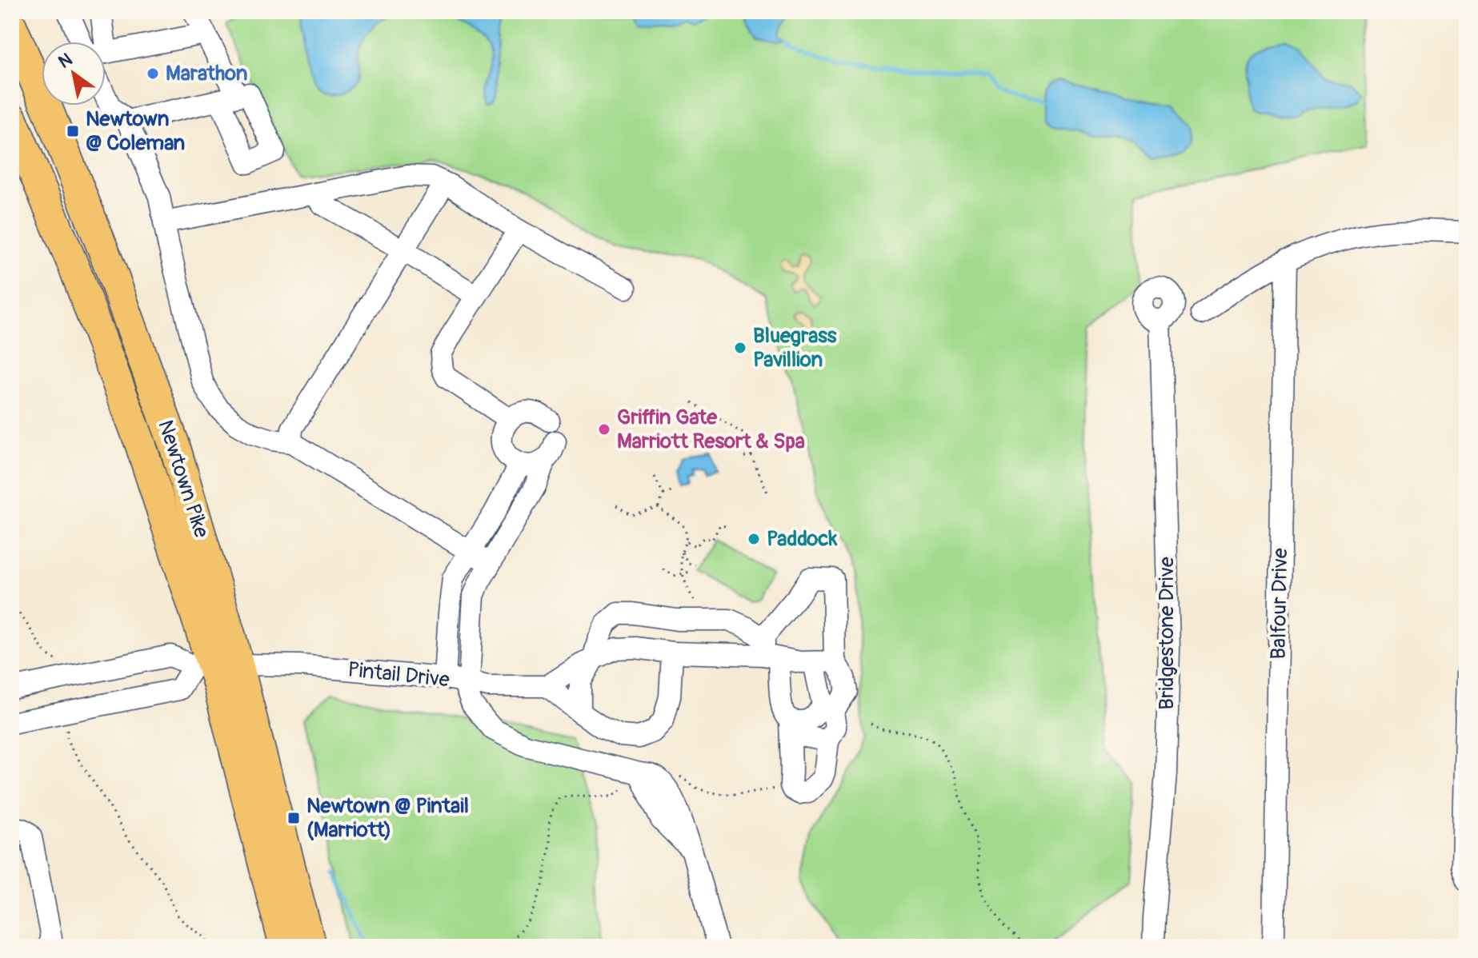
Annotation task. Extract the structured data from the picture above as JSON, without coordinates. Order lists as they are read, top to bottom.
{
  "streets": {
    "highway": ["Newtown Pike"],
    "street": ["Balfour Drive", "Bridgestone Drive", "Pintail Drive"]
  },
  "crossings": [
    ["Newtown Pike", "Pintail Drive"]
  ],
  "places": {
    "other": [
      "Marathon",
      "Bluegrass Pavillion",
      "Griffin Gate Marriott Resort & Spa",
      "Paddock"
    ],
    "transit": ["Newtown @ Coleman", "Newtown @ Pintail (Marriott)"]
  },
  "north": "top left"
}
